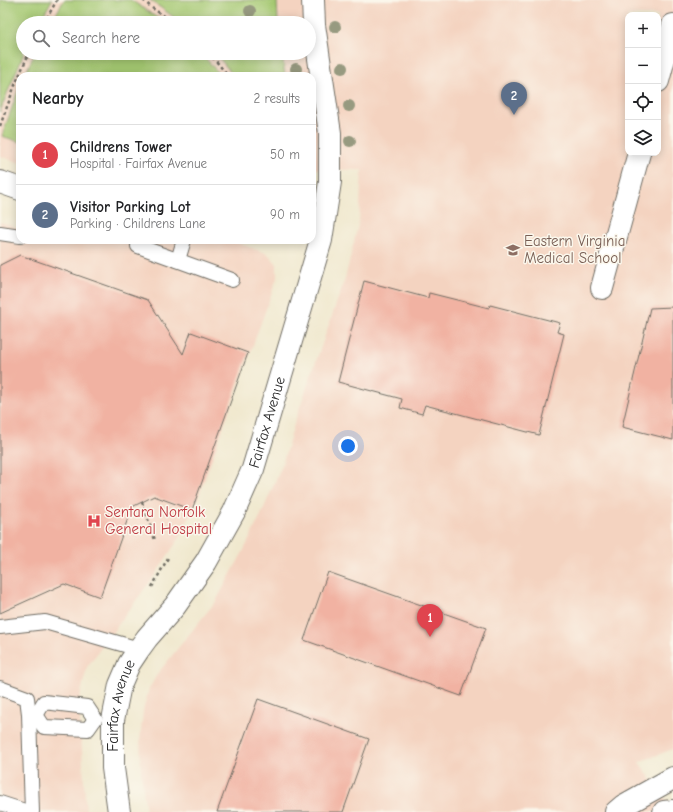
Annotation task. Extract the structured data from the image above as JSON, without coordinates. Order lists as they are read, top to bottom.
{
  "streets": {
    "street": ["Fairfax Avenue"]
  },
  "places": {
    "school or university": ["Eastern Virginia Medical School"],
    "hospital": ["Sentara Norfolk General Hospital"]
  },
  "page": {
    "map_buttons": ["+", "−"],
    "search": "Search here",
    "heading": ["Nearby", "2 results"],
    "pins": ["2", "1"],
    "list": [
      {
        "mark": "1",
        "name": "Childrens Tower",
        "note": "Hospital · Fairfax Avenue",
        "value": "50 m"
      },
      {
        "mark": "2",
        "name": "Visitor Parking Lot",
        "note": "Parking · Childrens Lane",
        "value": "90 m"
      }
    ]
  }
}
